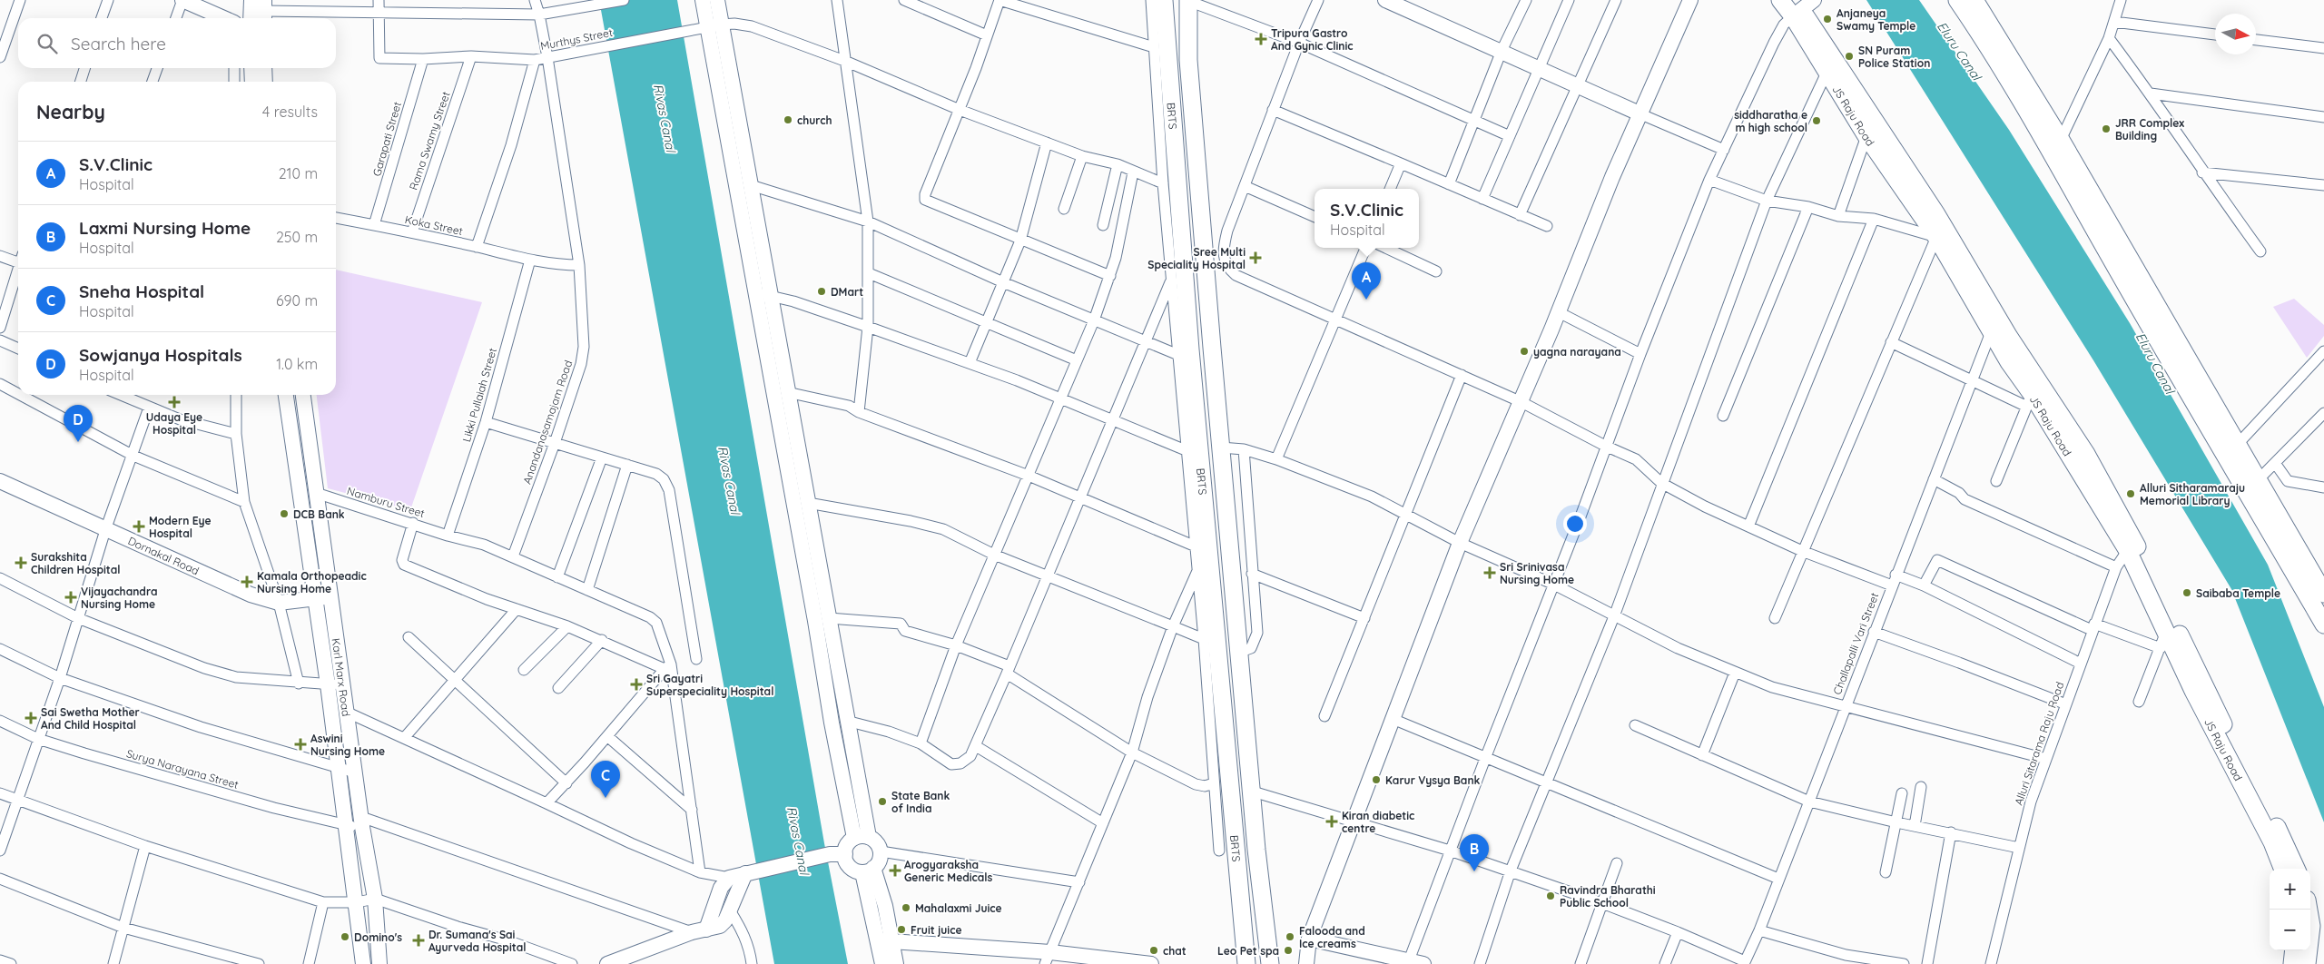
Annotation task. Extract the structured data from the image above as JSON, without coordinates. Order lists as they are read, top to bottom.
{
  "streets": {
    "main road": ["JS Raju Road", "BRTS"],
    "street": [
      "Murthys Street",
      "Garapati Street",
      "Rama Swamy Street",
      "Koka Street",
      "Likki Pullaiah Street",
      "Anandanasamajam Road",
      "Namburu Street",
      "Dornakal Road",
      "Challapalli Vari Street",
      "Karl Marx Road",
      "Alluri Sitarama Raju Road",
      "Surya Narayana Street"
    ]
  },
  "crossings": [
    ["Murthys Street", "Garapati Street"],
    ["Murthys Street", "Rama Swamy Street"],
    ["Murthys Street", "Anandanasamajam Road"],
    ["JS Raju Road", "Challapalli Vari Street"],
    ["JS Raju Road", "Alluri Sitarama Raju Road"],
    ["Garapati Street", "Koka Street"],
    ["Rama Swamy Street", "Koka Street"],
    ["Koka Street", "Likki Pullaiah Street"],
    ["Koka Street", "Anandanasamajam Road"],
    ["Likki Pullaiah Street", "Namburu Street"],
    ["Anandanasamajam Road", "Namburu Street"],
    ["Namburu Street", "Karl Marx Road"],
    ["Dornakal Road", "Karl Marx Road"],
    ["Karl Marx Road", "Surya Narayana Street"]
  ],
  "water": ["Eluru Canal", "Rivas Canal"],
  "places": {
    "other": [
      "Anjaneya Swamy Temple",
      "SN Puram Police Station",
      "church",
      "siddharatha e m high school",
      "JRR Complex Building",
      "DMart",
      "yagna narayana",
      "Alluri Sitharamaraju Memorial Library",
      "DCB Bank",
      "Saibaba Temple",
      "Karur Vysya Bank",
      "State Bank of India",
      "Ravindra Bharathi Public School",
      "Mahalaxmi Juice",
      "Fruit juice",
      "Domino's",
      "Falooda and Ice creams",
      "chat",
      "Leo Pet spa"
    ],
    "health": [
      "Tripura Gastro And Gynic Clinic",
      "Sree Multi Speciality Hospital",
      "Udaya Eye Hospital",
      "Modern Eye Hospital",
      "Surakshita Children Hospital",
      "Sri Srinivasa Nursing Home",
      "Kamala Orthopeadic Nursing Home",
      "Vijayachandra Nursing Home",
      "Sri Gayatri Superspeciality Hospital",
      "Sai Swetha Mother And Child Hospital",
      "Aswini Nursing Home",
      "Kiran diabetic centre",
      "Arogyaraksha Generic Medicals",
      "Dr. Sumana's Sai Ayurveda Hospital"
    ]
  },
  "north": "right",
  "page": {
    "search": "Search here",
    "heading": ["Nearby", "4 results"],
    "list": [
      {
        "mark": "A",
        "name": "S.V.Clinic",
        "note": "Hospital",
        "value": "210 m"
      },
      {
        "mark": "B",
        "name": "Laxmi Nursing Home",
        "note": "Hospital",
        "value": "250 m"
      },
      {
        "mark": "C",
        "name": "Sneha Hospital",
        "note": "Hospital",
        "value": "690 m"
      },
      {
        "mark": "D",
        "name": "Sowjanya Hospitals",
        "note": "Hospital",
        "value": "1.0 km"
      }
    ],
    "popup": ["S.V.Clinic", "Hospital"],
    "pins": [
      "A",
      "D",
      "C",
      "B"
    ],
    "map_buttons": ["+", "−"]
  }
}
